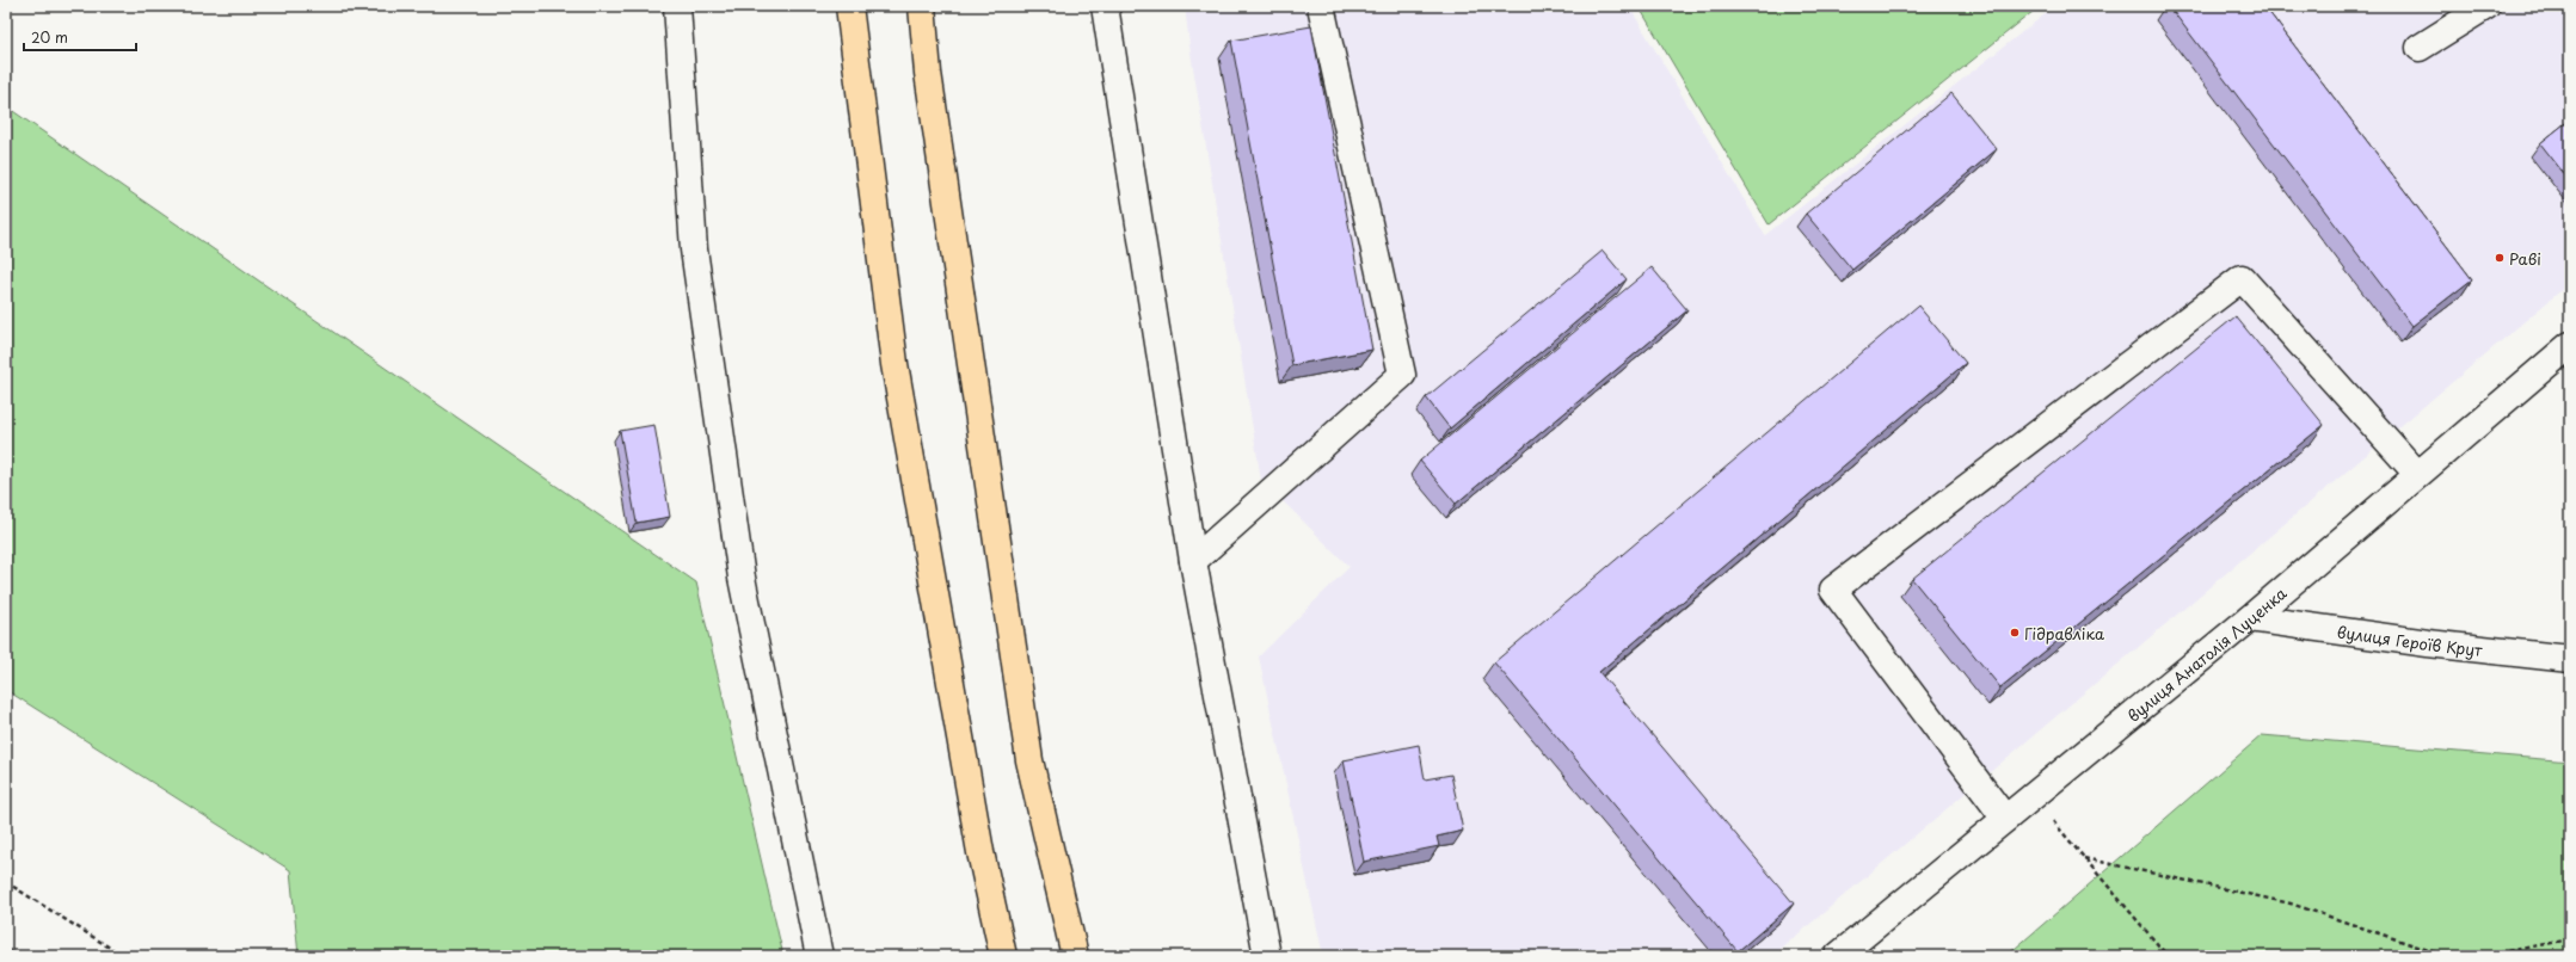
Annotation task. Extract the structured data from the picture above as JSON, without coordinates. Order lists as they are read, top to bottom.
{
  "streets": {
    "street": ["вулиця Героїв Крут", "вулиця Анатолія Луценка"]
  },
  "crossings": [
    ["вулиця Героїв Крут", "вулиця Анатолія Луценка"]
  ],
  "places": ["Раві", "Гідравліка"],
  "scale_bar": "20 m"
}
